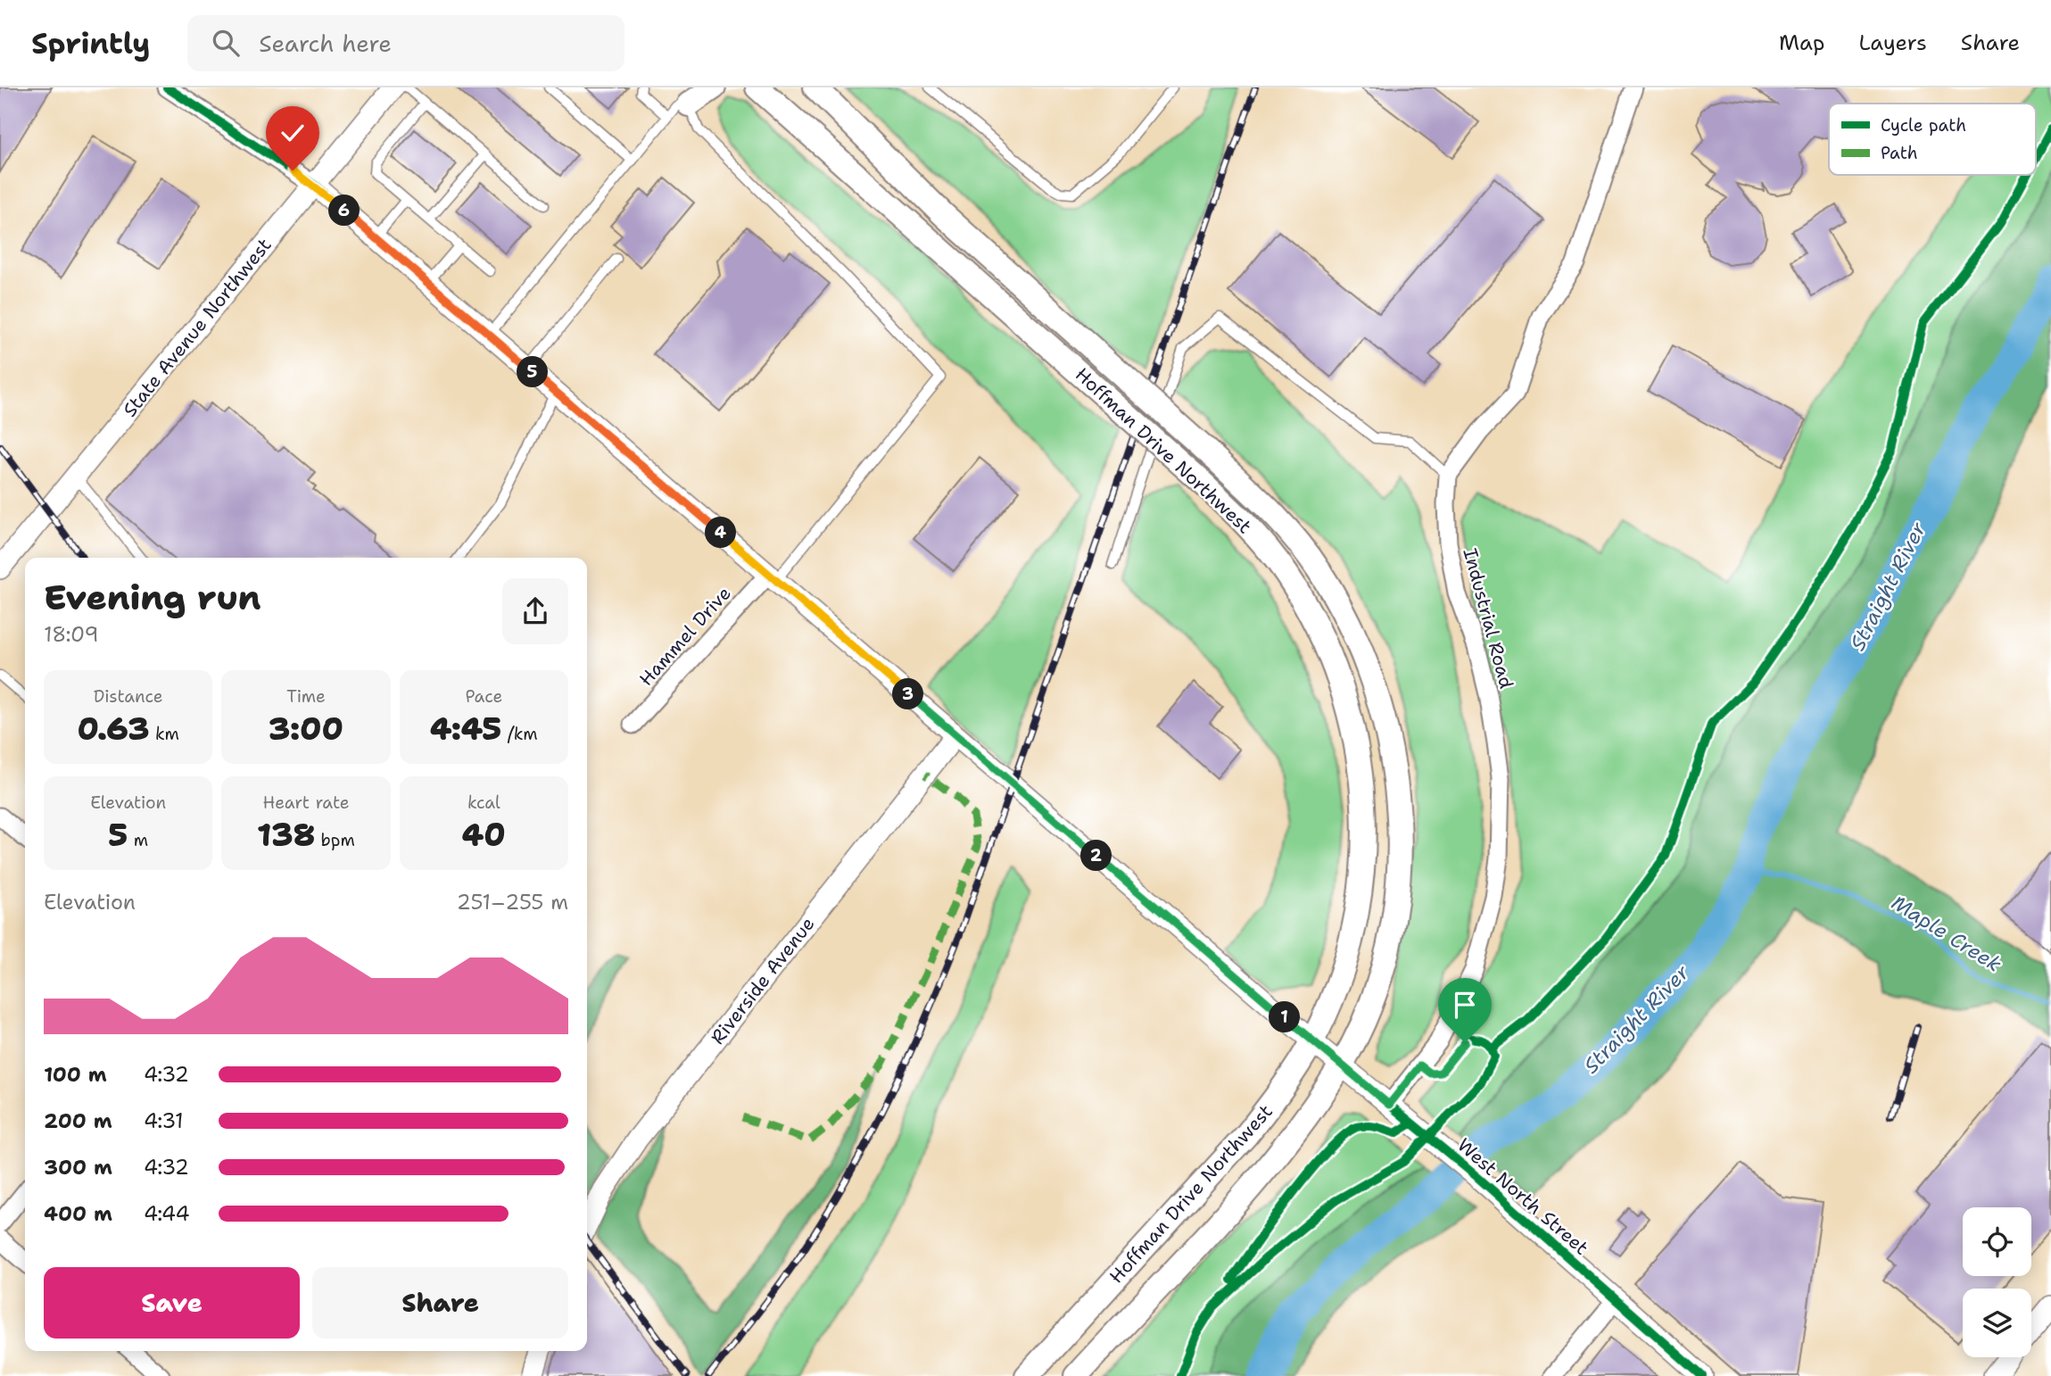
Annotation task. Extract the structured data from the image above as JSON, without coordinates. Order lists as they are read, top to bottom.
{
  "streets": {
    "main road": ["Hoffman Drive Northwest"],
    "street": [
      "State Avenue Northwest",
      "Industrial Road",
      "Hammel Drive",
      "Riverside Avenue",
      "West North Street"
    ]
  },
  "crossings": [
    ["State Avenue Northwest", "West North Street"],
    ["Hoffman Drive Northwest", "West North Street"],
    ["Industrial Road", "West North Street"],
    ["Hammel Drive", "West North Street"],
    ["Riverside Avenue", "West North Street"]
  ],
  "water": ["Straight River", "Maple Creek"],
  "legend": ["Cycle path", "Path"],
  "page": {
    "header": "Sprintly",
    "search": "Search here",
    "nav": ["Map", "Layers", "Share"],
    "pins": [
      "6",
      "5",
      "4",
      "3",
      "2",
      "1"
    ],
    "heading": ["Evening run", "18:09"],
    "stats": [
      ["Distance", "0.63 km"],
      ["Time", "3:00"],
      ["Pace", "4:45 /km"],
      ["Elevation", "5 m"],
      ["Heart rate", "138 bpm"],
      ["kcal", "40"]
    ],
    "chart": ["Elevation", "251–255 m"],
    "list": [
      {
        "name": "100 m",
        "note": "4:32"
      },
      {
        "name": "200 m",
        "note": "4:31"
      },
      {
        "name": "300 m",
        "note": "4:32"
      },
      {
        "name": "400 m",
        "note": "4:44"
      }
    ],
    "buttons": ["Save", "Share"]
  }
}
